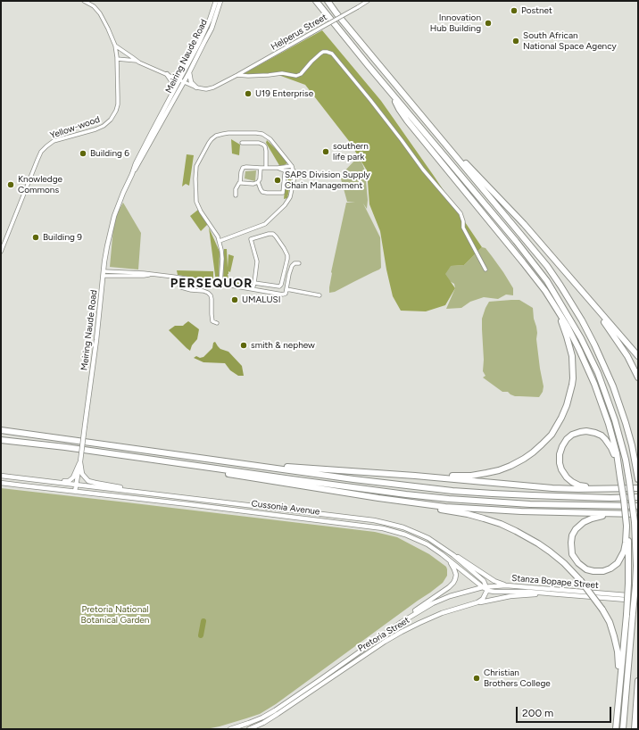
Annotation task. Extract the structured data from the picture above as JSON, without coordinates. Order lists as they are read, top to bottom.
{
  "streets": {
    "main road": [
      "Meiring Naude Road",
      "Cussonia Avenue",
      "Stanza Bopape Street",
      "Pretoria Street"
    ],
    "street": ["Helperus Street", "Yellow-wood"]
  },
  "crossings": [
    ["Meiring Naude Road", "Cussonia Avenue"],
    ["Cussonia Avenue", "Stanza Bopape Street"],
    ["Stanza Bopape Street", "Pretoria Street"]
  ],
  "districts": ["PERSEQUOR"],
  "parks": ["Pretoria National Botanical Garden"],
  "places": [
    "Postnet",
    "Innovation Hub Building",
    "South African National Space Agency",
    "U19 Enterprise",
    "southern life park",
    "Building 6",
    "SAPS Division Supply Chain Management",
    "Knowledge Commons",
    "Building 9",
    "UMALUSI",
    "smith & nephew",
    "Christian Brothers College"
  ],
  "scale_bar": "200 m"
}
